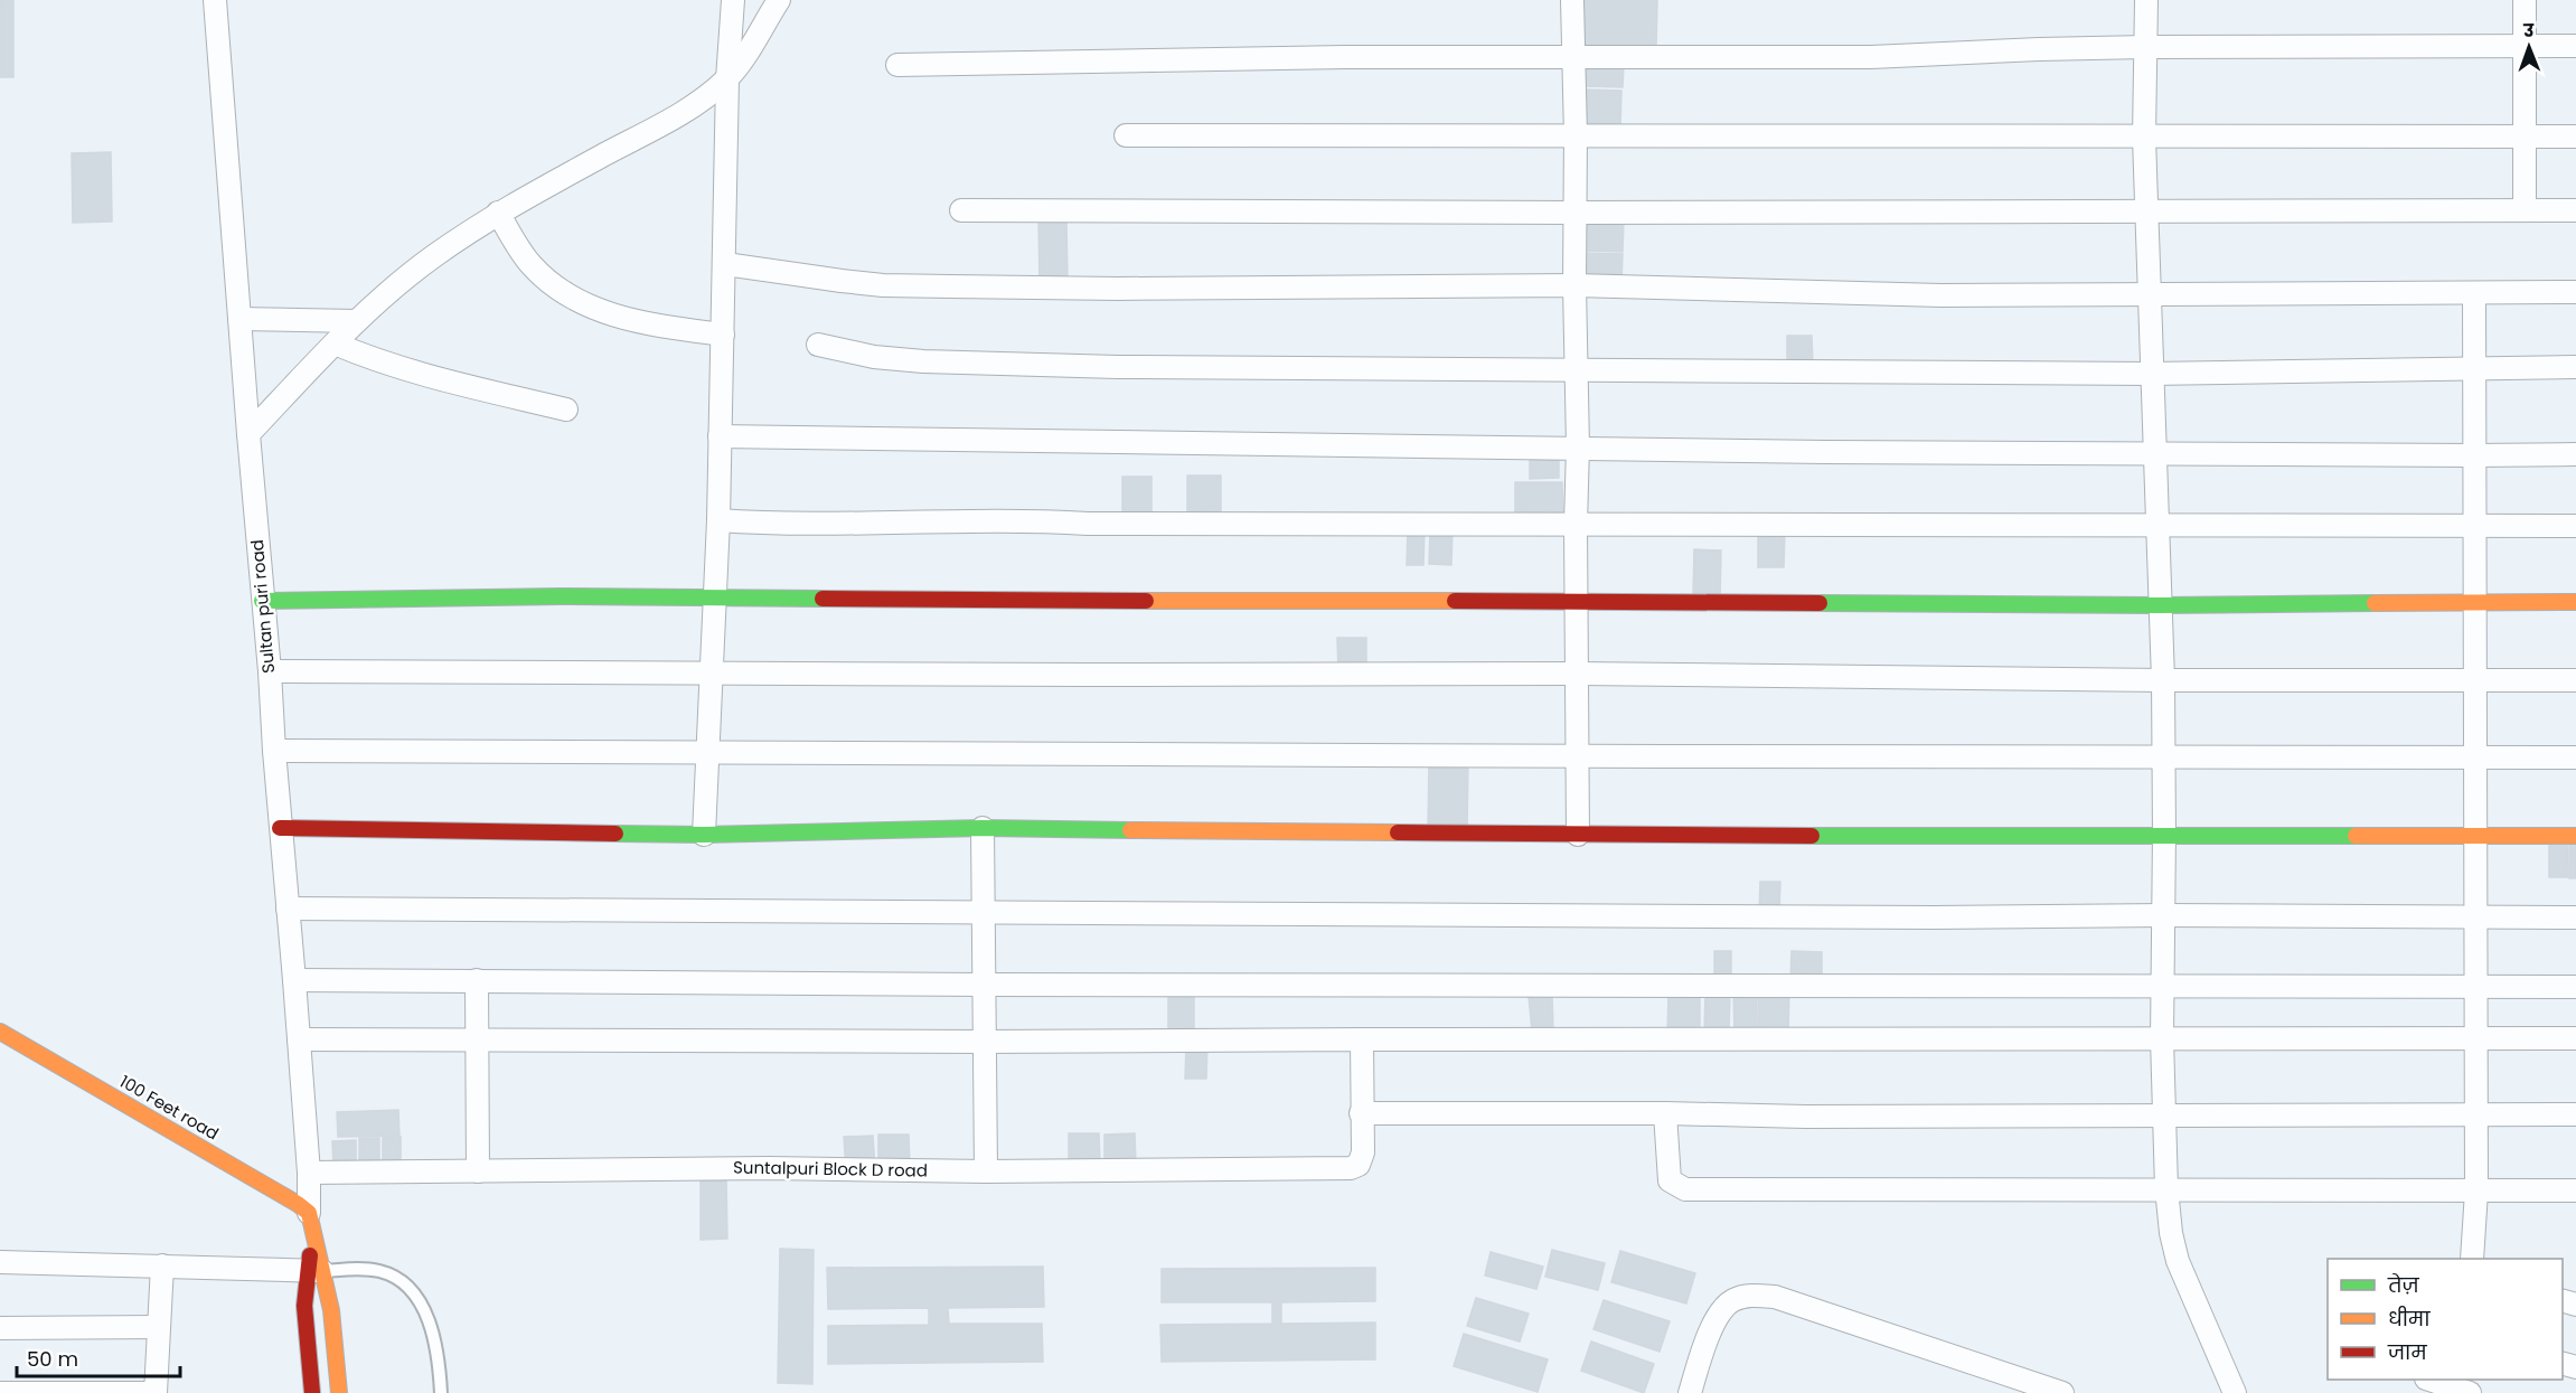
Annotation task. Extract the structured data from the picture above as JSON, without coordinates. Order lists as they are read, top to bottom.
{
  "streets": {
    "street": ["Sultan puri road", "100 Feet road", "Suntalpuri Block D road"]
  },
  "crossings": [
    ["Sultan puri road", "100 Feet road"],
    ["Sultan puri road", "Suntalpuri Block D road"]
  ],
  "legend": ["तेज़", "धीमा", "जाम"],
  "scale_bar": "50 m",
  "north": "top"
}
